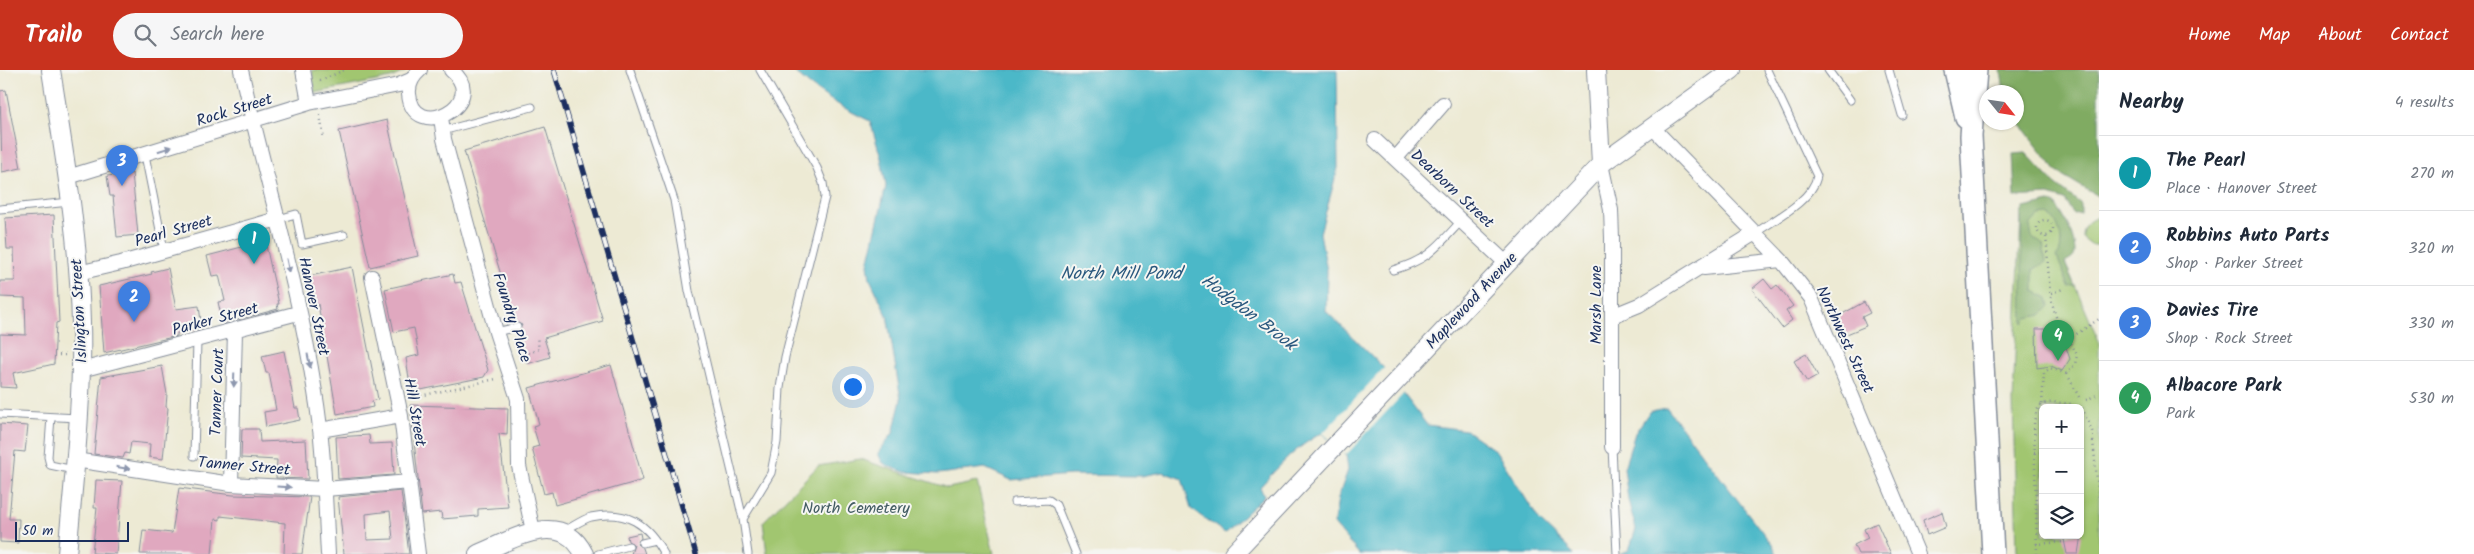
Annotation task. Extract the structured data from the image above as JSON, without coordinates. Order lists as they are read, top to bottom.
{
  "streets": {
    "street": [
      "Rock Street",
      "Dearborn Street",
      "Pearl Street",
      "Maplewood Avenue",
      "Marsh Lane",
      "Hanover Street",
      "Islington Street",
      "Foundry Place",
      "Parker Street",
      "Northwest Street",
      "Tanner Court",
      "Hill Street",
      "Tanner Street"
    ]
  },
  "crossings": [
    ["Rock Street", "Hanover Street"],
    ["Rock Street", "Islington Street"],
    ["Dearborn Street", "Maplewood Avenue"],
    ["Pearl Street", "Hanover Street"],
    ["Pearl Street", "Islington Street"],
    ["Maplewood Avenue", "Marsh Lane"],
    ["Maplewood Avenue", "Northwest Street"],
    ["Hanover Street", "Parker Street"],
    ["Hanover Street", "Tanner Street"],
    ["Islington Street", "Parker Street"],
    ["Islington Street", "Tanner Street"],
    ["Parker Street", "Tanner Court"],
    ["Tanner Court", "Tanner Street"],
    ["Hill Street", "Tanner Street"]
  ],
  "one_way": ["Hanover Street", "Tanner Court", "Tanner Street"],
  "water": ["North Mill Pond", "Hodgdon Brook"],
  "parks": ["North Cemetery"],
  "scale_bar": "50 m",
  "north": "bottom right",
  "page": {
    "header": "Trailo",
    "search": "Search here",
    "nav": [
      "Home",
      "Map",
      "About",
      "Contact"
    ],
    "heading": ["Nearby", "4 results"],
    "list": [
      {
        "mark": "1",
        "name": "The Pearl",
        "note": "Place · Hanover Street",
        "value": "270 m"
      },
      {
        "mark": "2",
        "name": "Robbins Auto Parts",
        "note": "Shop · Parker Street",
        "value": "320 m"
      },
      {
        "mark": "3",
        "name": "Davies Tire",
        "note": "Shop · Rock Street",
        "value": "330 m"
      },
      {
        "mark": "4",
        "name": "Albacore Park",
        "note": "Park",
        "value": "530 m"
      }
    ],
    "pins": [
      "3",
      "1",
      "2",
      "4"
    ],
    "map_buttons": ["+", "−"],
    "scale": "50 m"
  }
}
